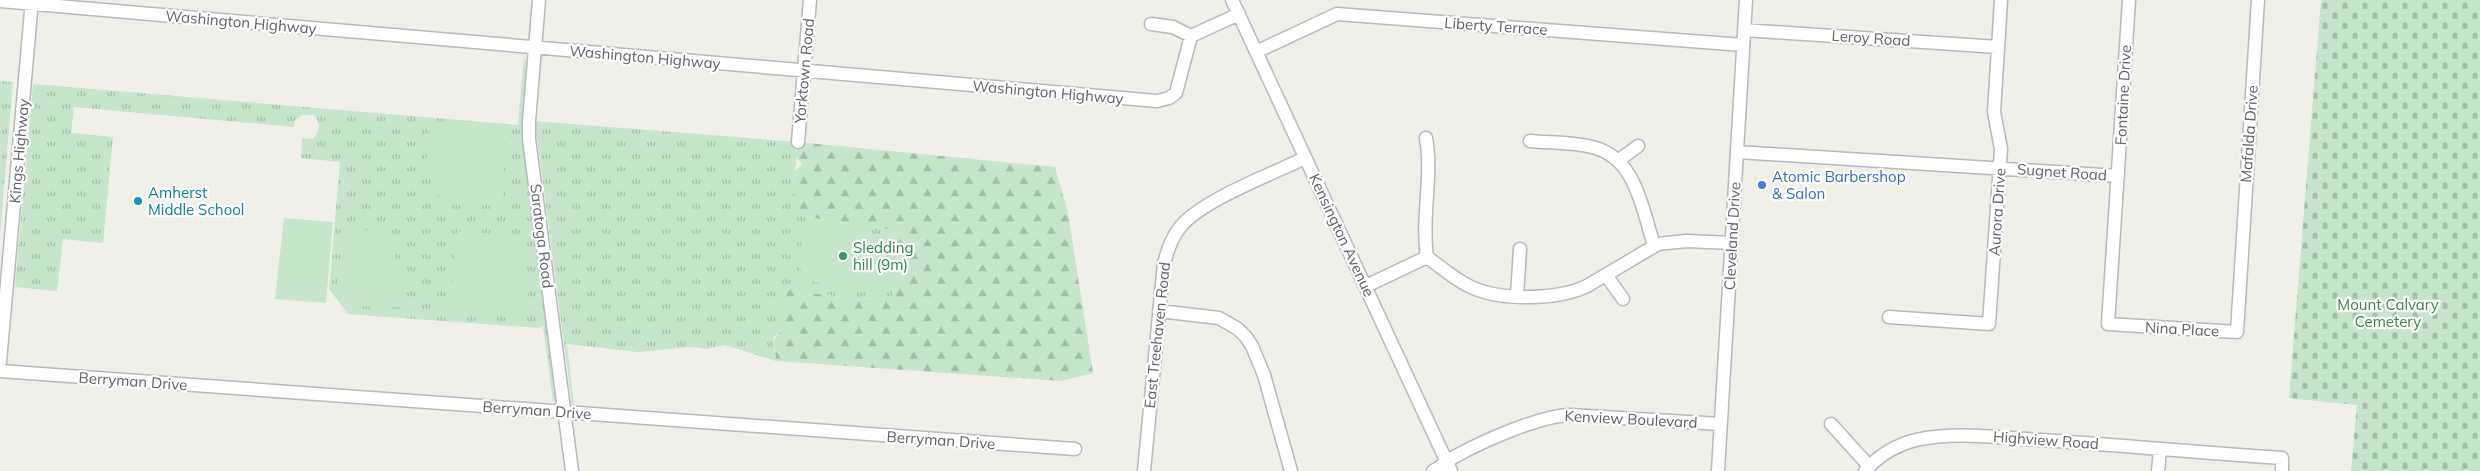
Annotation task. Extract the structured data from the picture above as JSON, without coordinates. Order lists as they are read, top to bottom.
{
  "streets": {
    "street": [
      "Washington Highway",
      "Liberty Terrace",
      "Leroy Road",
      "Yorktown Road",
      "Fontaine Drive",
      "Mafalda Drive",
      "Kings Highway",
      "Sugnet Road",
      "Aurora Drive",
      "Kensington Avenue",
      "Saratoga Road",
      "Cleveland Drive",
      "Nina Place",
      "East Treehaven Road",
      "Berryman Drive",
      "Kenview Boulevard",
      "Highview Road"
    ]
  },
  "crossings": [
    ["Washington Highway", "Yorktown Road"],
    ["Washington Highway", "Kings Highway"],
    ["Washington Highway", "Saratoga Road"],
    ["Liberty Terrace", "Kensington Avenue"],
    ["Liberty Terrace", "Cleveland Drive"],
    ["Leroy Road", "Aurora Drive"],
    ["Leroy Road", "Cleveland Drive"],
    ["Fontaine Drive", "Sugnet Road"],
    ["Fontaine Drive", "Nina Place"],
    ["Mafalda Drive", "Nina Place"],
    ["Sugnet Road", "Aurora Drive"],
    ["Sugnet Road", "Cleveland Drive"],
    ["Kensington Avenue", "East Treehaven Road"],
    ["Kensington Avenue", "Kenview Boulevard"],
    ["Saratoga Road", "Berryman Drive"],
    ["Cleveland Drive", "Kenview Boulevard"]
  ],
  "parks": ["Mount Calvary Cemetery"],
  "places": ["Atomic Barbershop & Salon", "Amherst Middle School", "Sledding hill (9m)"]
}
